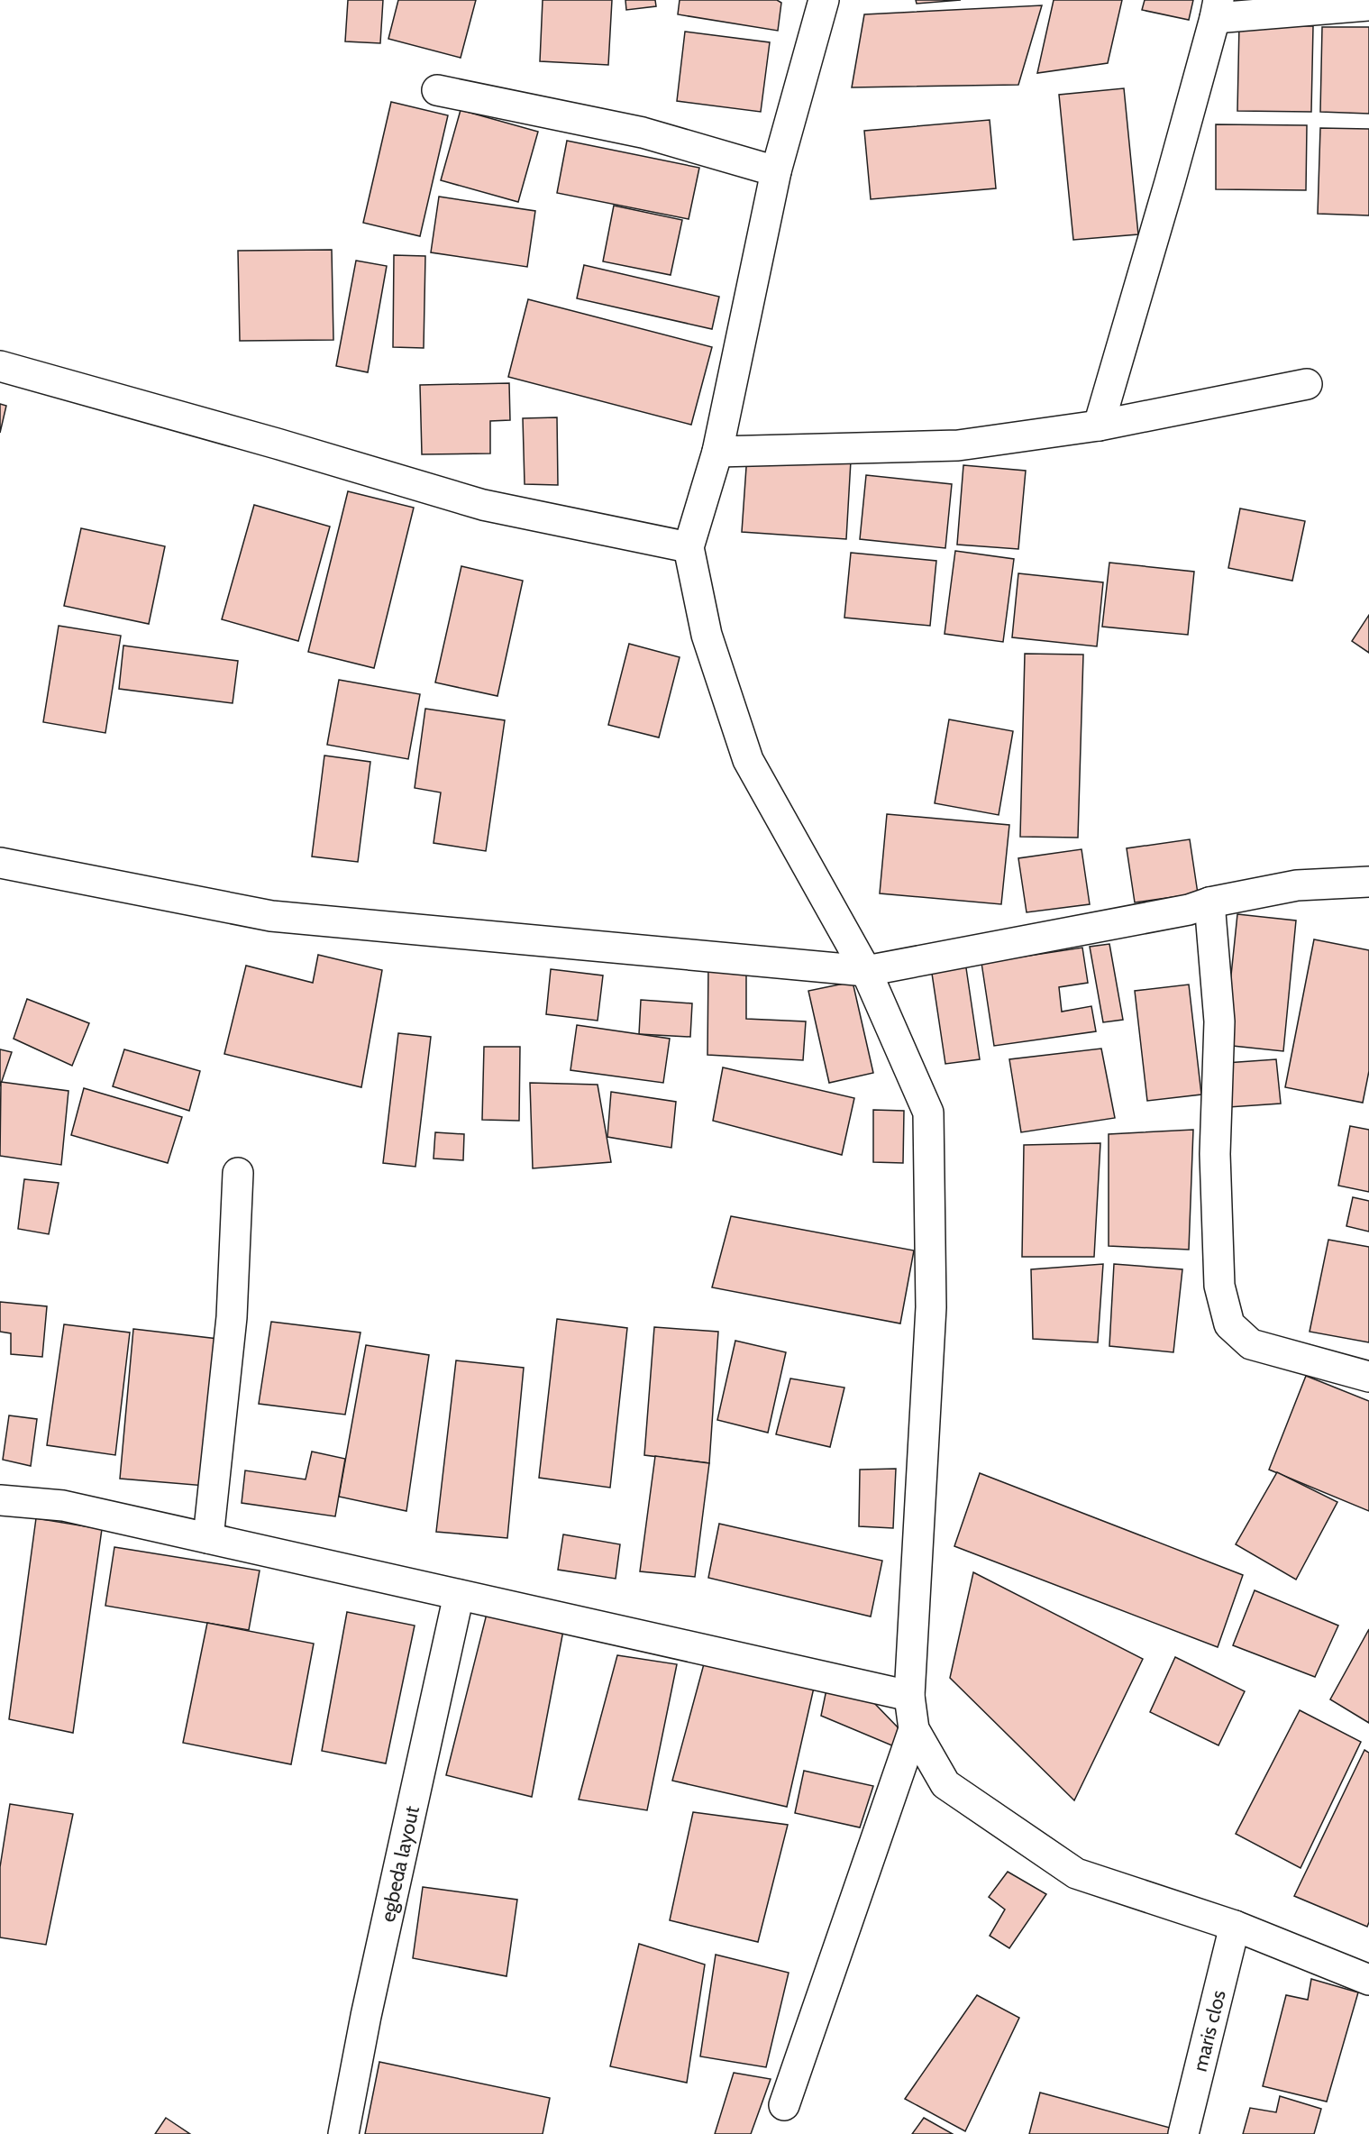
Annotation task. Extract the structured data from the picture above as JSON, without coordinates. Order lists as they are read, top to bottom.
{
  "streets": {
    "street": ["egbeda layout", "maris clos"]
  }
}
